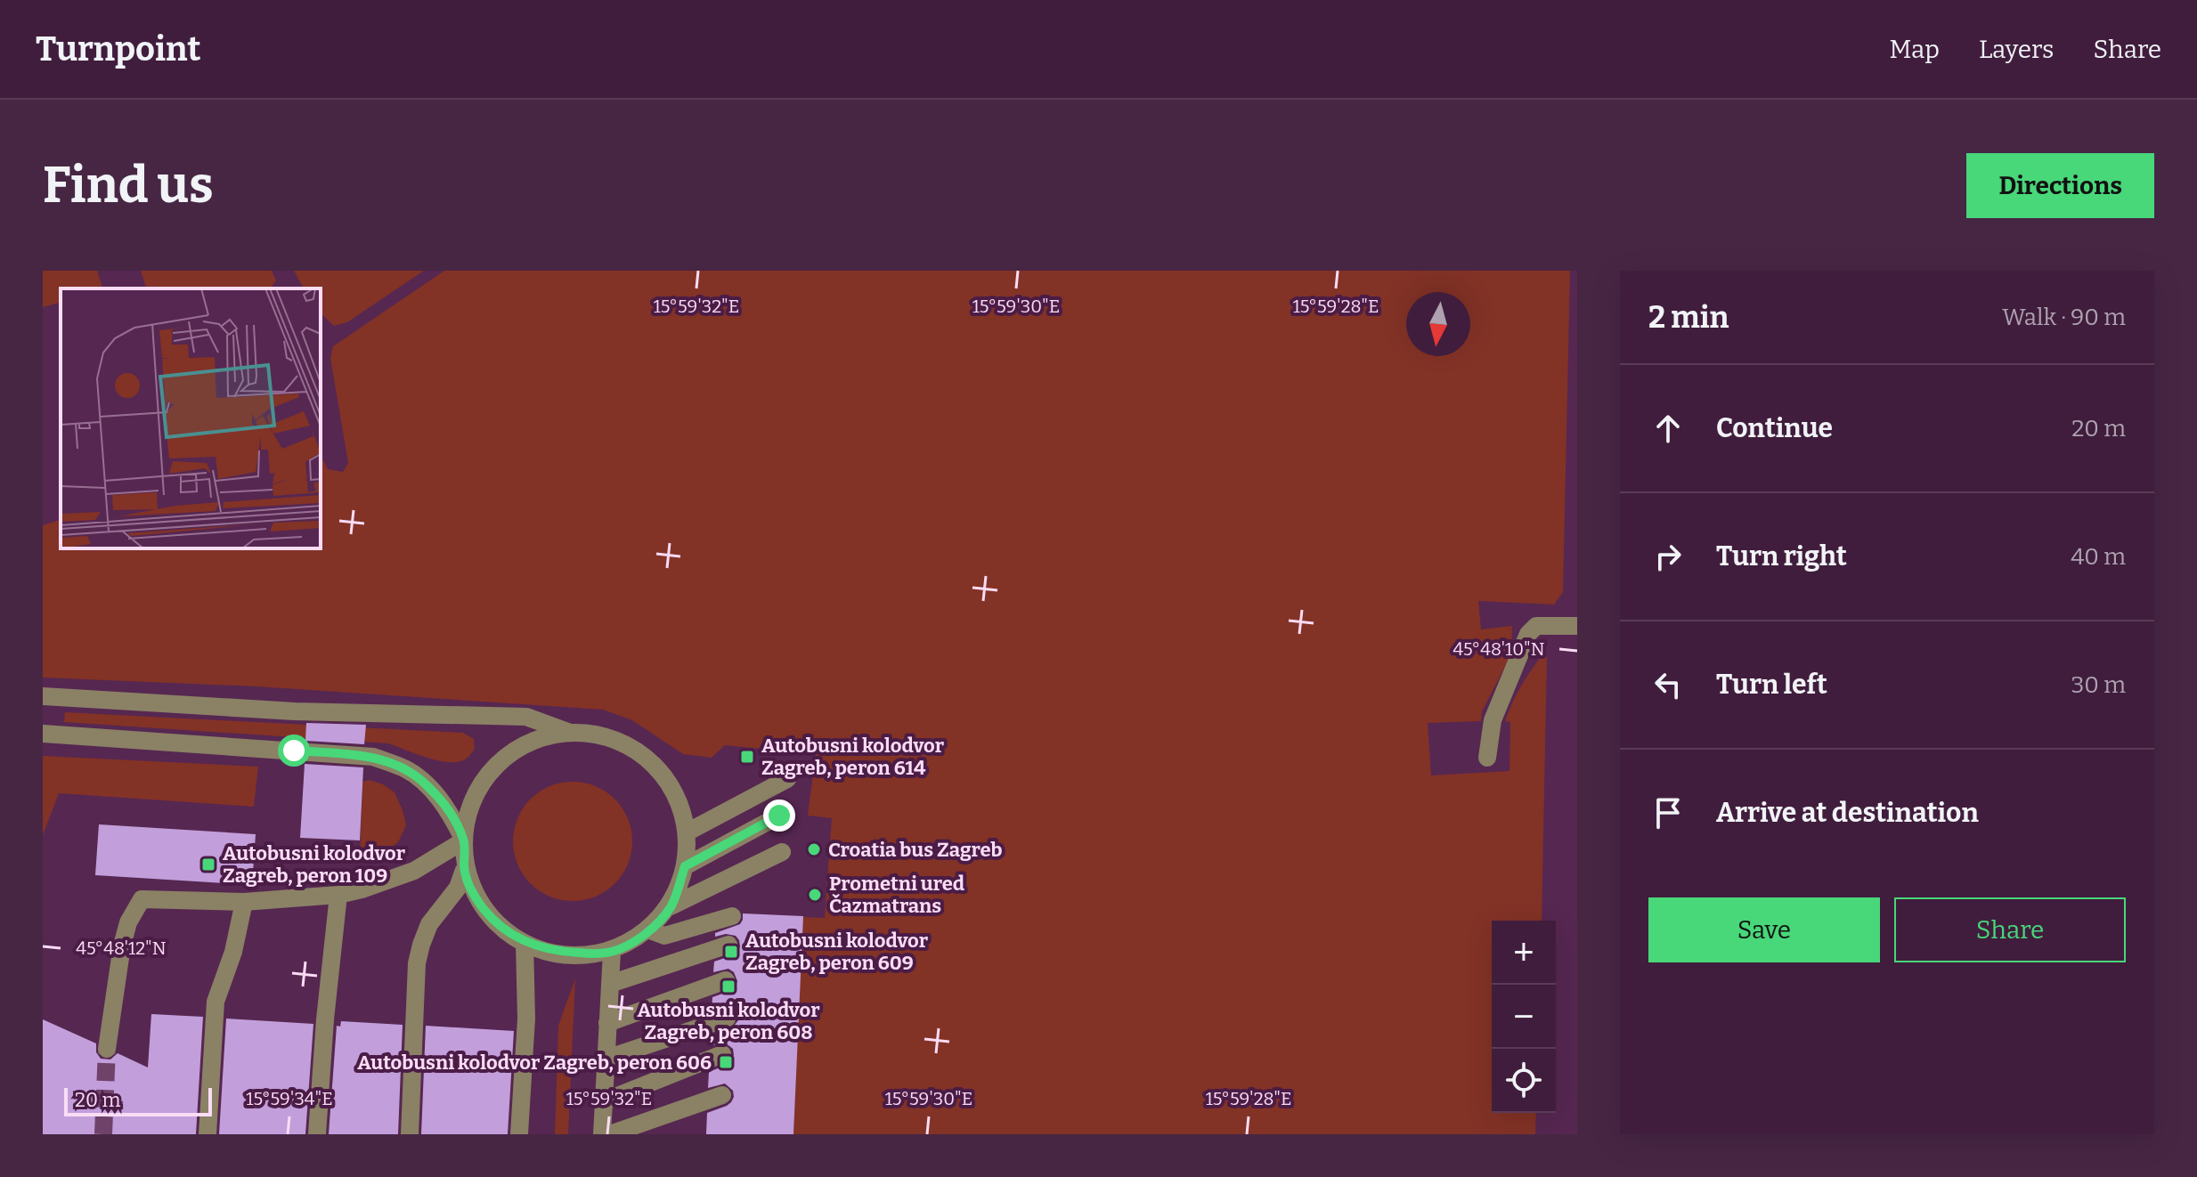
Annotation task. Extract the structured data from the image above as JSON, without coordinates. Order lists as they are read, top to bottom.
{
  "places": {
    "transit": [
      "Autobusni kolodvor Zagreb, peron 614",
      "Autobusni kolodvor Zagreb, peron 109",
      "Autobusni kolodvor Zagreb, peron 609",
      "Autobusni kolodvor Zagreb, peron 608",
      "Autobusni kolodvor Zagreb, peron 606"
    ],
    "other": ["Croatia bus Zagreb", "Prometni ured Čazmatrans"]
  },
  "scale_bar": "20 m",
  "north": "bottom",
  "page": {
    "header": "Turnpoint",
    "nav": ["Map", "Layers", "Share"],
    "buttons": [
      "Directions",
      ["Save", "Share"]
    ],
    "title": "Find us",
    "heading": ["2 min", "Walk · 90 m"],
    "list": [
      ["Continue", "20 m"],
      ["Turn right", "40 m"],
      ["Turn left", "30 m"],
      "Arrive at destination"
    ],
    "map_buttons": ["+", "−"],
    "scale": "20 m"
  },
  "coordinates": [
    "15°59'32\"E",
    "15°59'30\"E",
    "15°59'28\"E",
    "45°48'10\"N",
    "45°48'12\"N",
    "15°59'34\"E"
  ]
}
